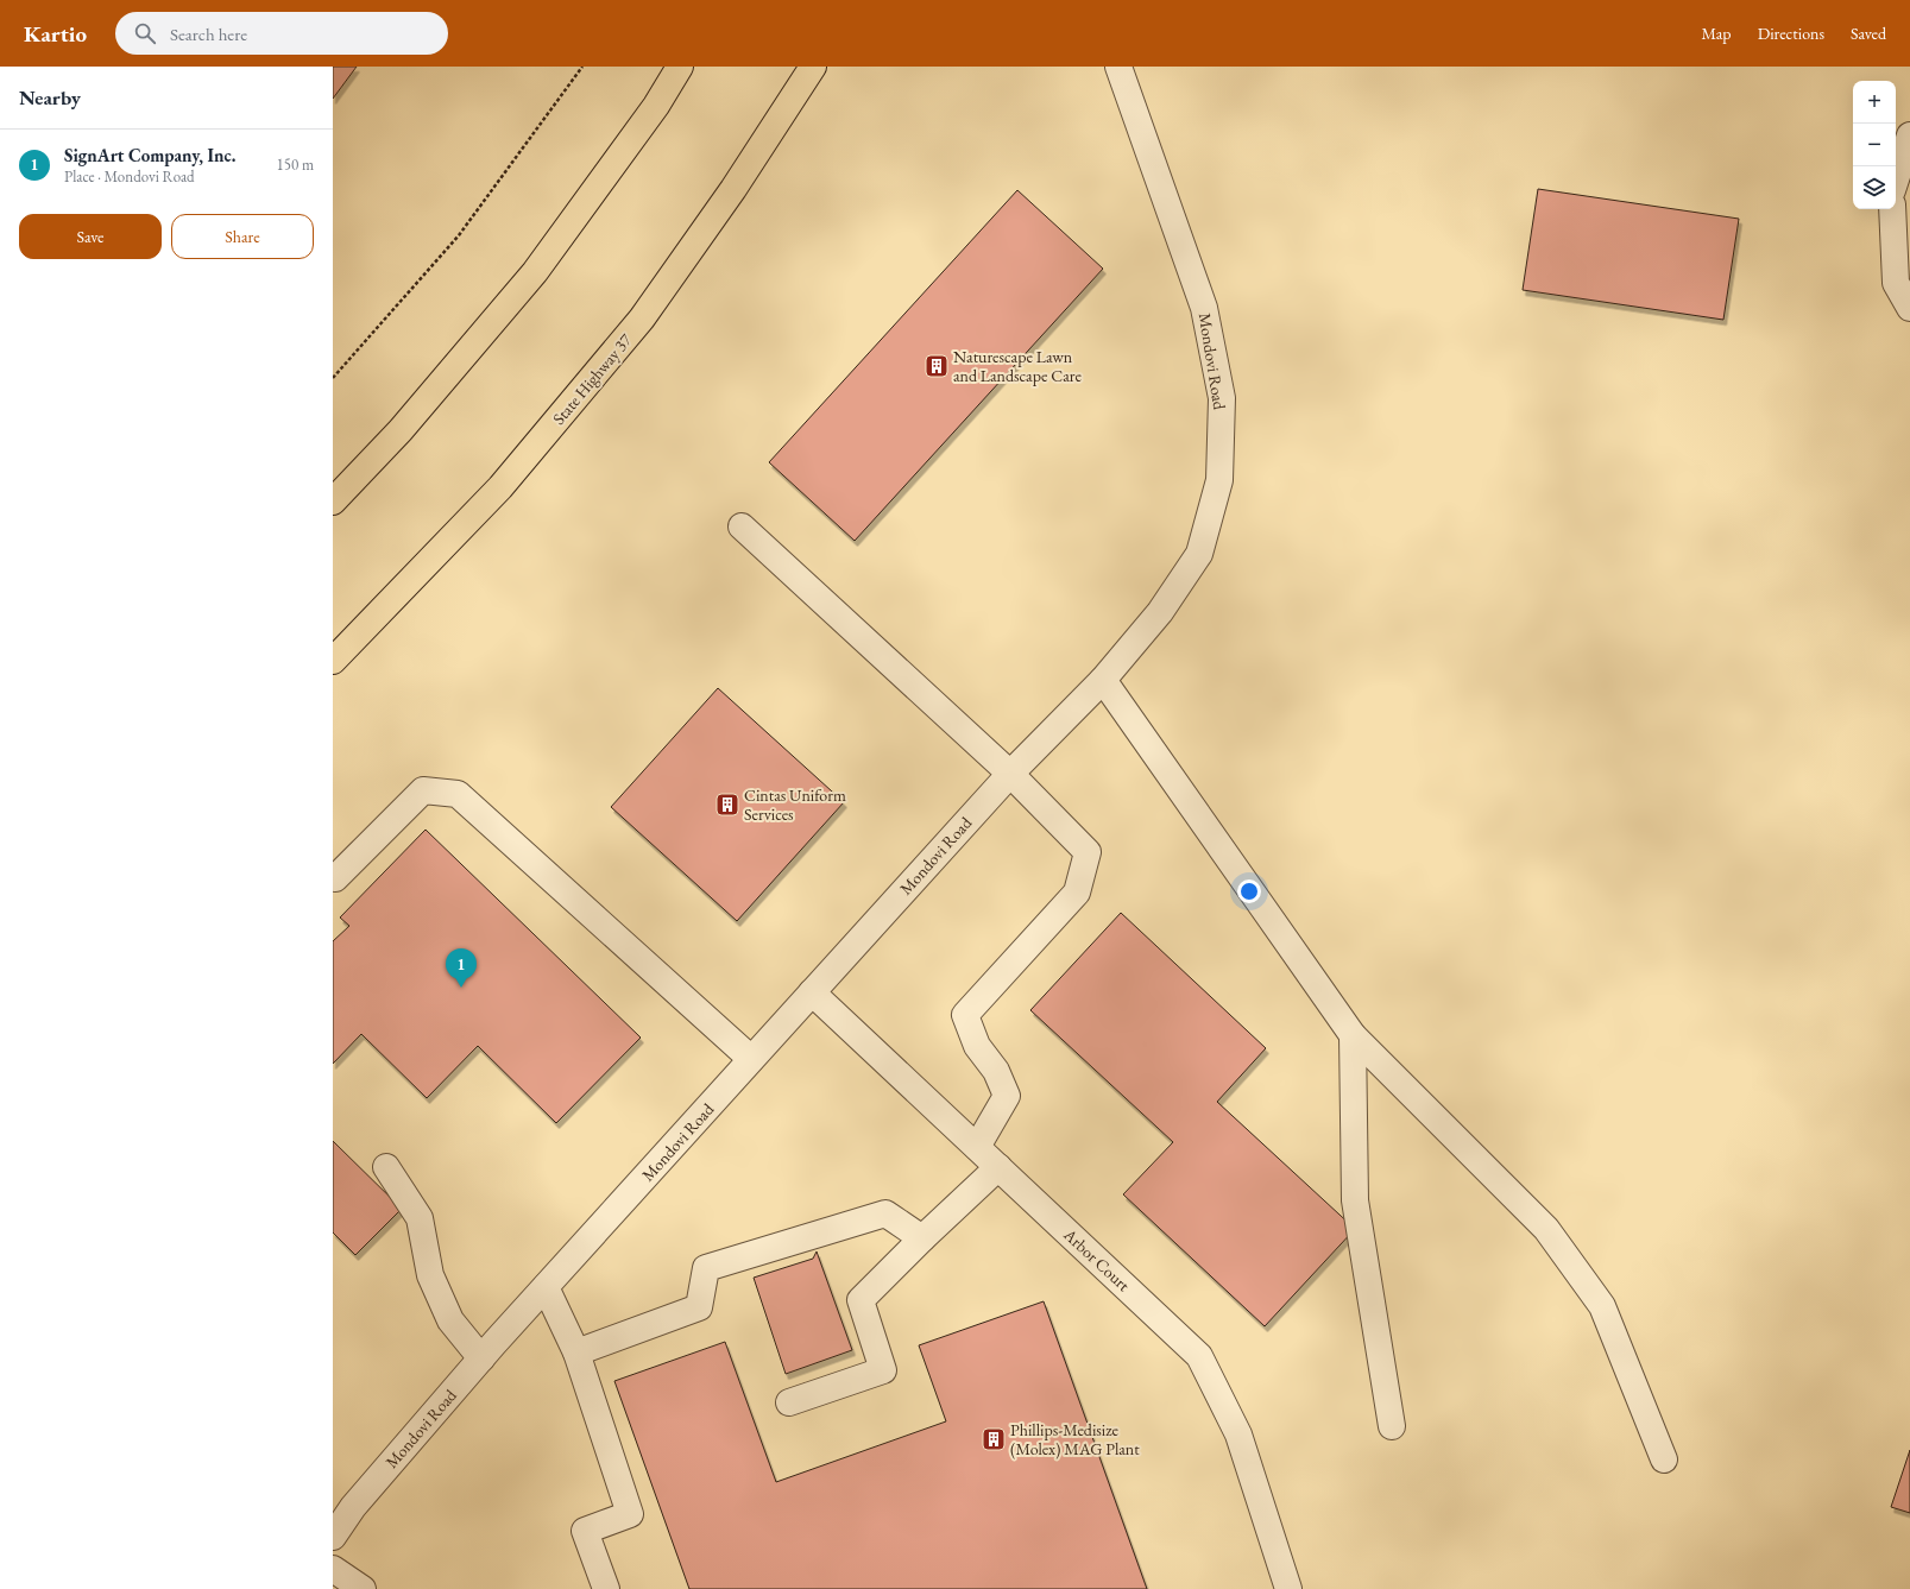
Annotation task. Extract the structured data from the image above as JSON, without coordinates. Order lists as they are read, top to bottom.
{
  "streets": {
    "main road": ["State Highway 37"],
    "street": ["Mondovi Road", "Arbor Court"]
  },
  "crossings": [
    ["Mondovi Road", "Arbor Court"]
  ],
  "places": {
    "building": ["Naturescape Lawn and Landscape Care", "Cintas Uniform Services", "Phillips-Medisize (Molex) MAG Plant"]
  },
  "page": {
    "header": "Kartio",
    "search": "Search here",
    "nav": ["Map", "Directions", "Saved"],
    "heading": "Nearby",
    "map_buttons": ["+", "−"],
    "list": [
      {
        "mark": "1",
        "name": "SignArt Company, Inc.",
        "note": "Place · Mondovi Road",
        "value": "150 m"
      }
    ],
    "buttons": ["Save", "Share"],
    "pins": "1"
  }
}
